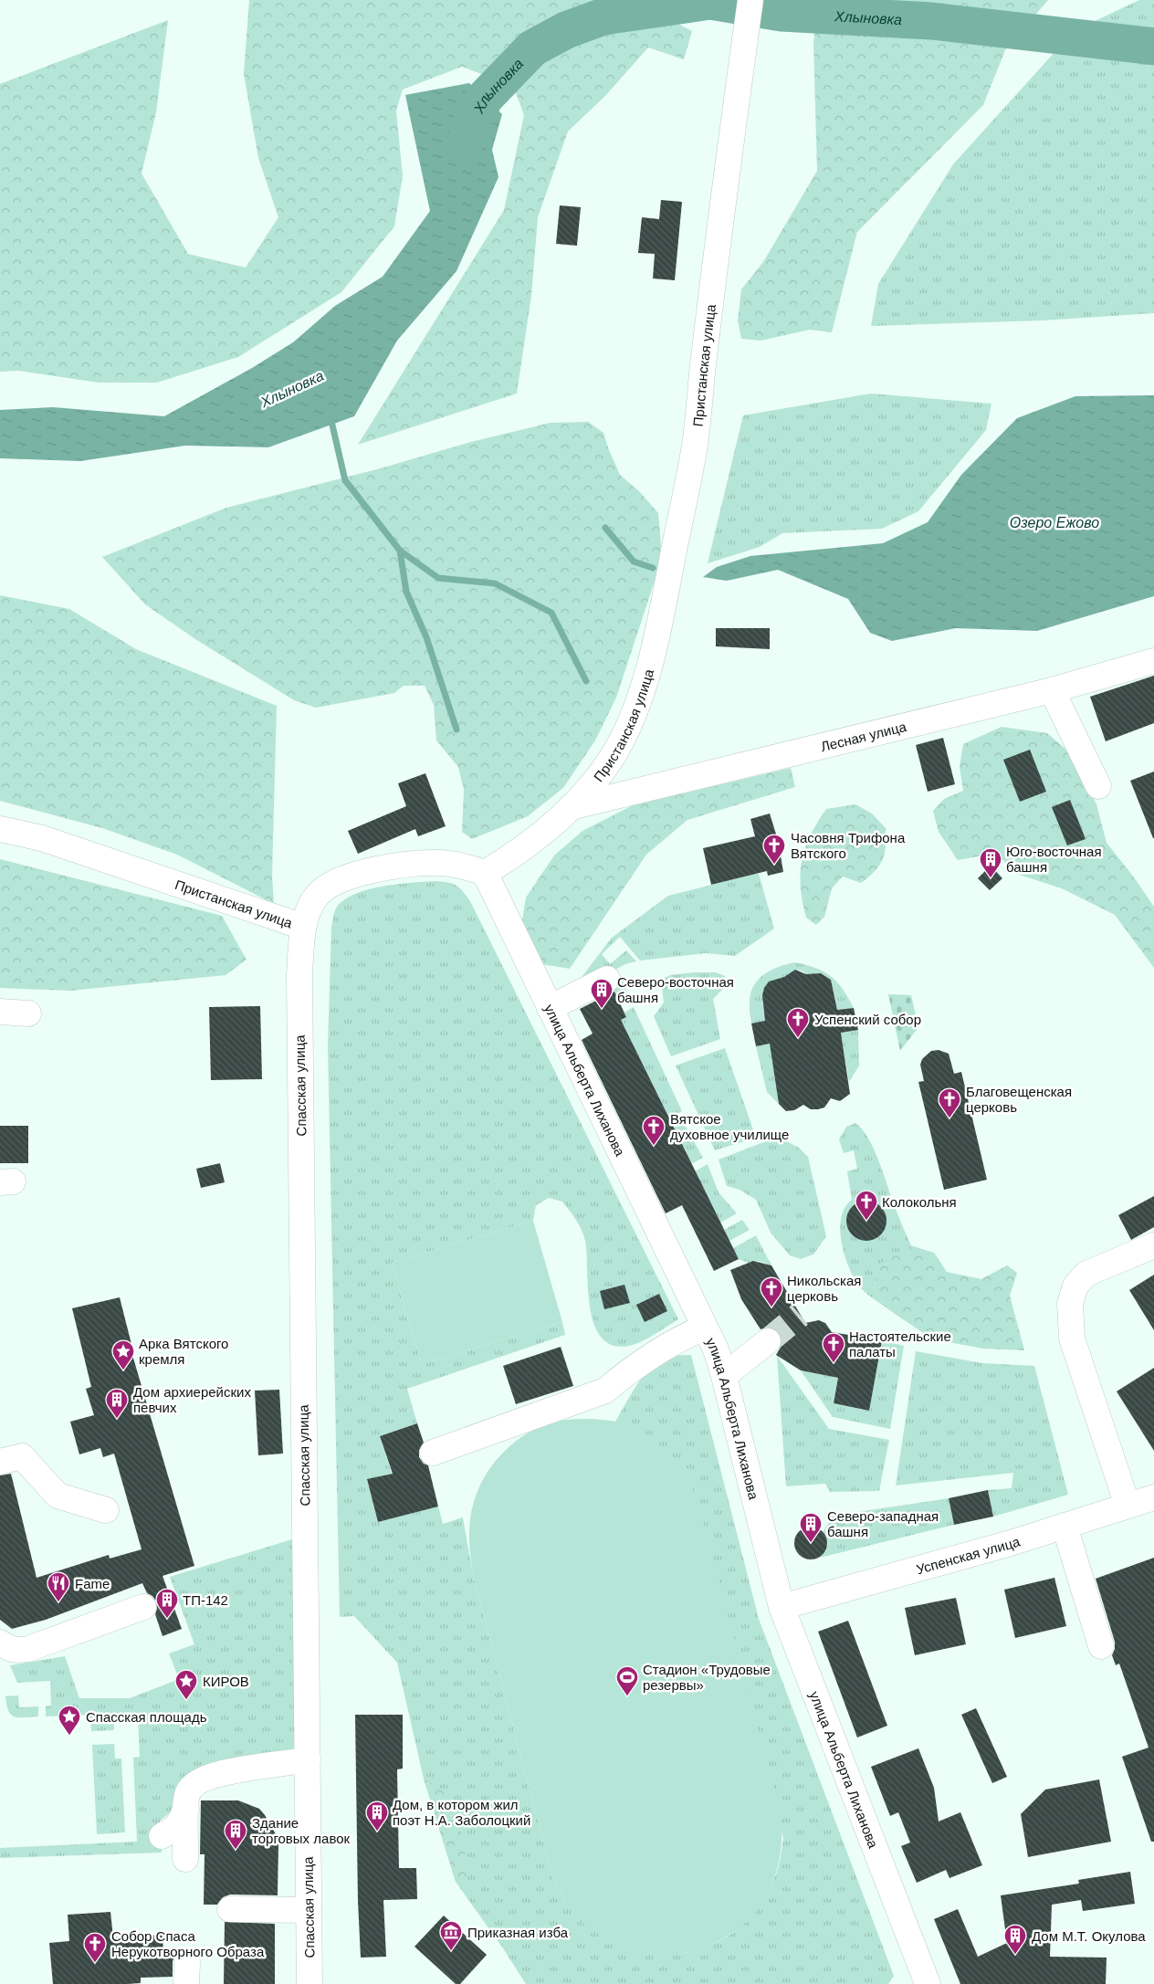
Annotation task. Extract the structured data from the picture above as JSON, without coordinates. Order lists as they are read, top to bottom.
{
  "streets": {
    "street": [
      "Пристанская улица",
      "Лесная улица",
      "улица Альберта Лиханова",
      "Спасская улица",
      "Успенская улица"
    ]
  },
  "crossings": [
    ["Пристанская улица", "Лесная улица"],
    ["Пристанская улица", "улица Альберта Лиханова"],
    ["Пристанская улица", "Спасская улица"],
    ["улица Альберта Лиханова", "Успенская улица"]
  ],
  "water": ["Хлыновка", "Озеро Ежово"],
  "places": {
    "church": [
      "Часовня Трифона Вятского",
      "Успенский собор",
      "Благовещенская церковь",
      "Вятское духовное училище",
      "Колокольня",
      "Никольская церковь",
      "Настоятельские палаты",
      "Собор Спаса Нерукотворного Образа"
    ],
    "building": [
      "Юго-восточная башня",
      "Северо-восточная башня",
      "Дом архиерейских певчих",
      "Северо-западная башня",
      "ТП-142",
      "Дом, в котором жил поэт Н.А. Заболоцкий",
      "Здание торговых лавок",
      "Дом М.Т. Окулова"
    ],
    "place": ["Арка Вятского кремля", "КИРОВ", "Спасская площадь"],
    "restaurant": ["Fame"],
    "sports": ["Стадион «Трудовые резервы»"],
    "museum": ["Приказная изба"]
  }
}
